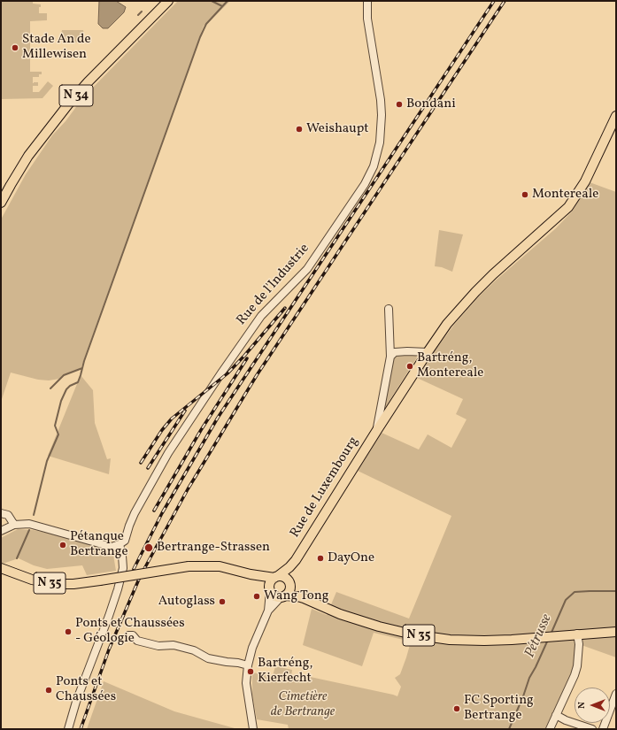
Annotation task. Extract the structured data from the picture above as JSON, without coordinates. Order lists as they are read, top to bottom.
{
  "streets": {
    "main road": ["N 34", "Rue de Luxembourg", "N 35"],
    "street": ["Rue de l'Industrie"]
  },
  "crossings": [
    ["Rue de Luxembourg", "N 35"]
  ],
  "water": ["Pétrusse"],
  "parks": ["Cimetière de Bertrange"],
  "places": [
    "Stade An de Millewisen",
    "Bondani",
    "Weishaupt",
    "Montereale",
    "Bartréng, Montereale",
    "Pétanque Bertrange",
    "Bertrange-Strassen",
    "DayOne",
    "Wang Tong",
    "Autoglass",
    "Ponts et Chaussées - Géologie",
    "Bartréng, Kierfecht",
    "Ponts et Chaussées",
    "FC Sporting Bertrange"
  ],
  "north": "left"
}
